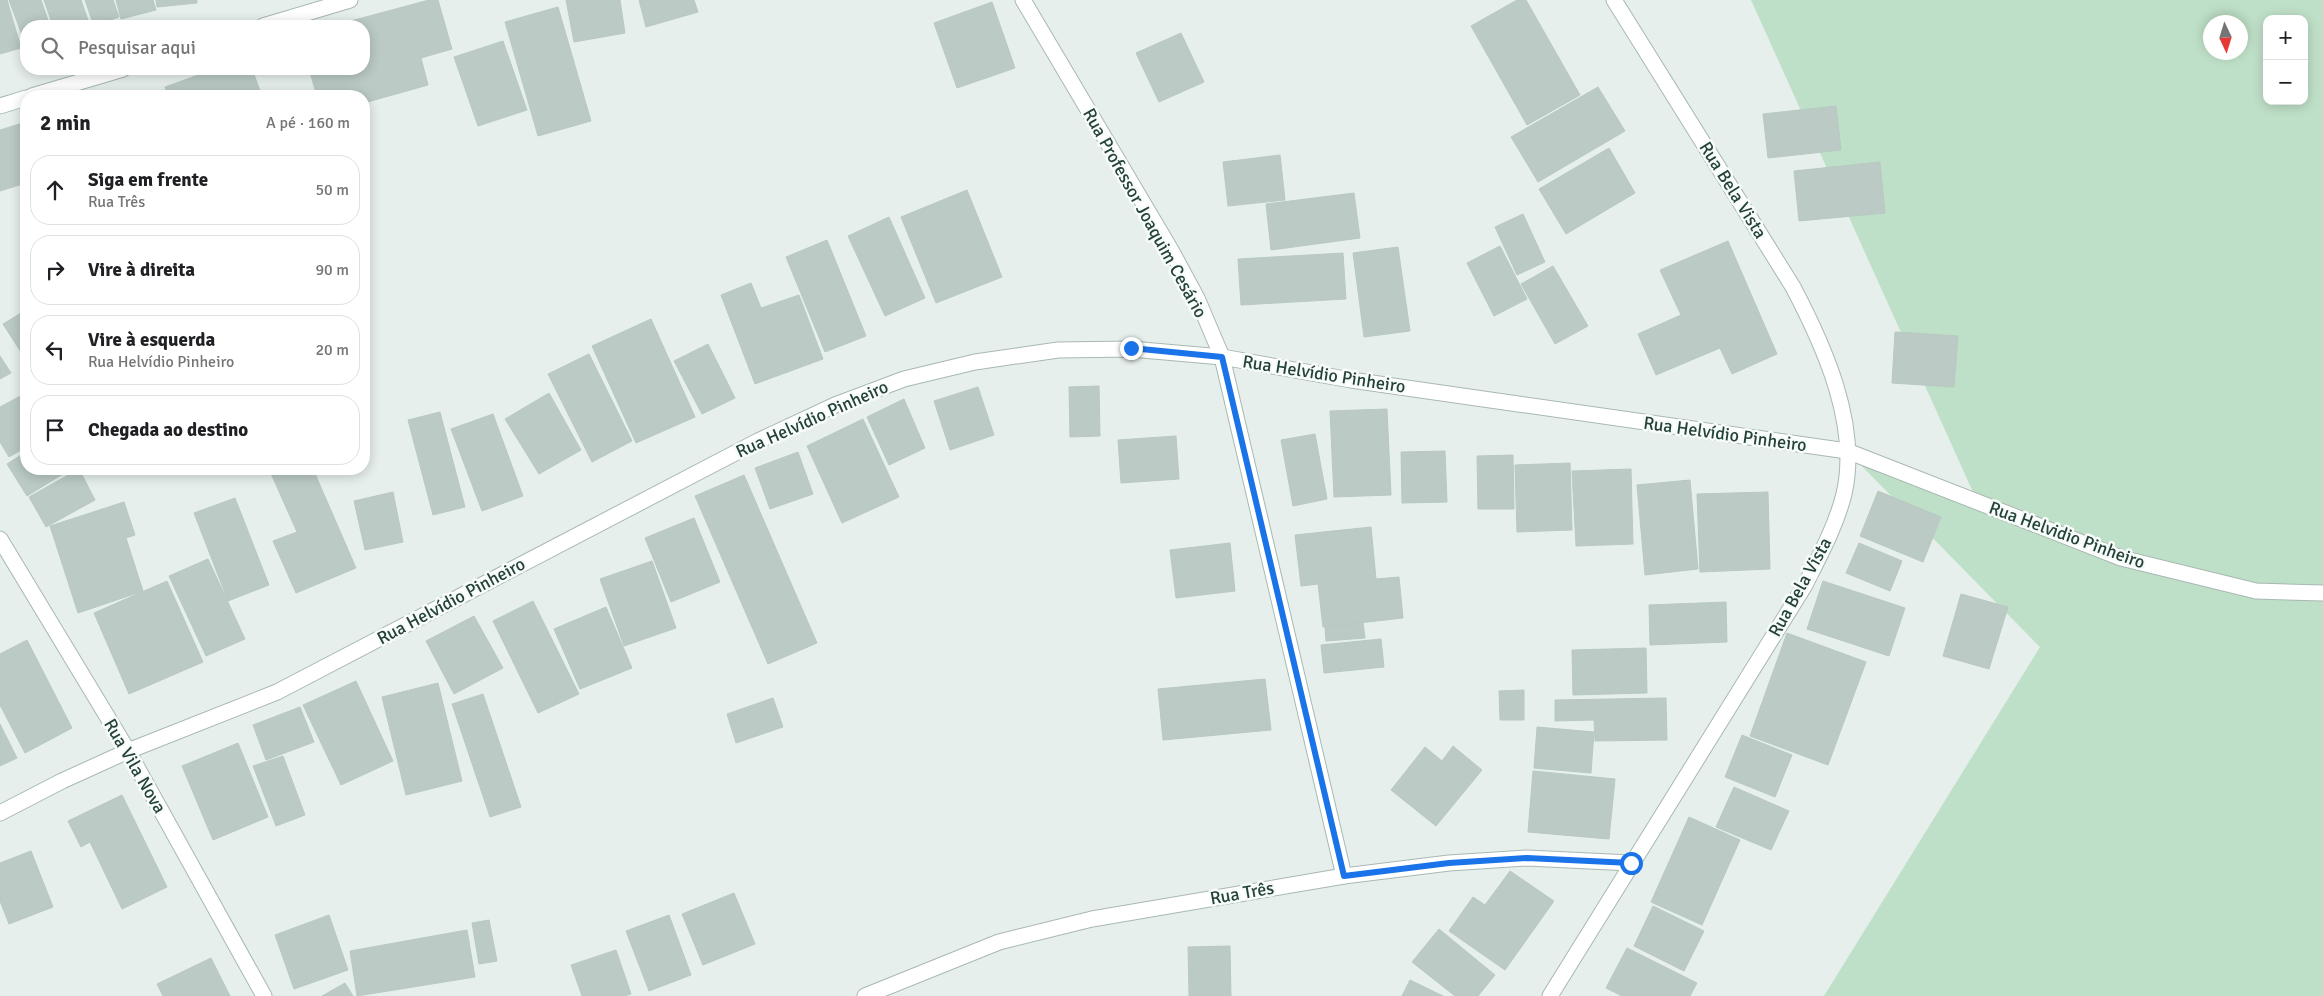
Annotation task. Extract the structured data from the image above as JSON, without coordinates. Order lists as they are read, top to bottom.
{
  "streets": {
    "street": [
      "Rua Bela Vista",
      "Rua Professor Joaquim Cesário",
      "Rua Helvídio Pinheiro",
      "Rua Helvidio Pinheiro",
      "Rua Vila Nova",
      "Rua Três"
    ]
  },
  "crossings": [
    ["Rua Bela Vista", "Rua Helvídio Pinheiro"],
    ["Rua Bela Vista", "Rua Helvidio Pinheiro"],
    ["Rua Bela Vista", "Rua Três"],
    ["Rua Professor Joaquim Cesário", "Rua Helvídio Pinheiro"],
    ["Rua Professor Joaquim Cesário", "Rua Três"],
    ["Rua Helvídio Pinheiro", "Rua Helvidio Pinheiro"],
    ["Rua Helvídio Pinheiro", "Rua Vila Nova"]
  ],
  "north": "bottom",
  "page": {
    "map_buttons": ["+", "−"],
    "search": "Pesquisar aqui",
    "heading": ["2 min", "A pé · 160 m"],
    "list": [
      ["Siga em frente", "Rua Três", "50 m"],
      ["Vire à direita", "90 m"],
      ["Vire à esquerda", "Rua Helvídio Pinheiro", "20 m"],
      "Chegada ao destino"
    ]
  }
}
